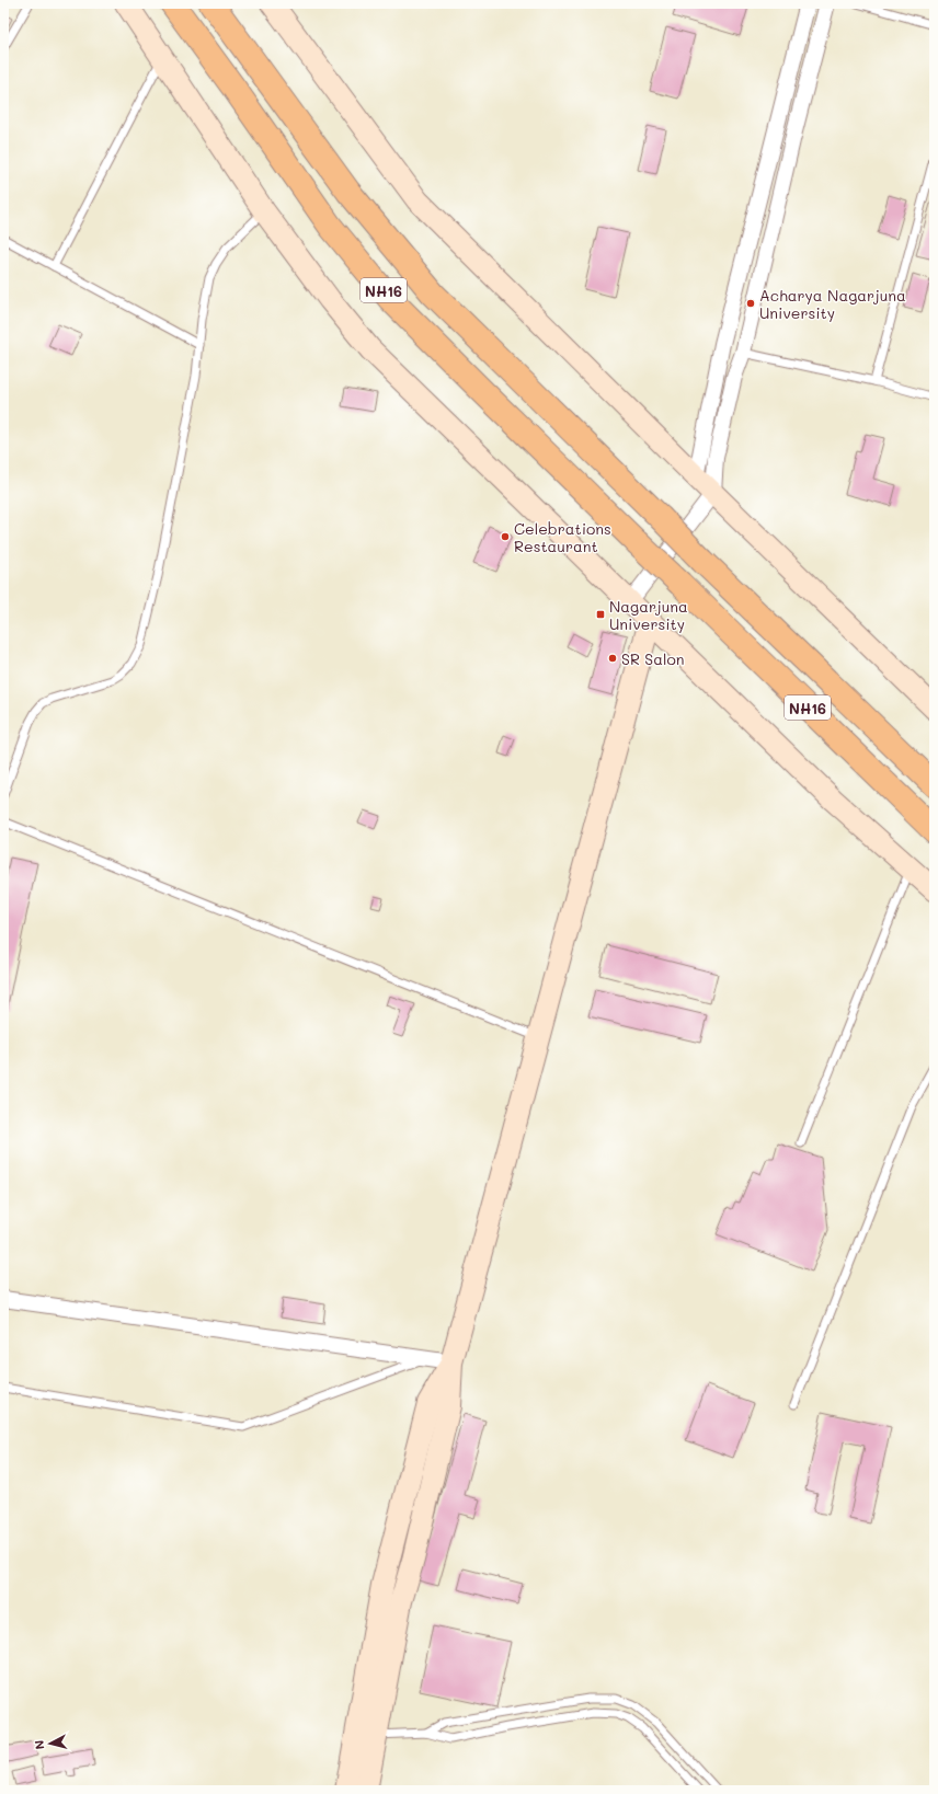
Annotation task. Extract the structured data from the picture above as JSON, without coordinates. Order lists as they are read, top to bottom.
{
  "streets": {
    "highway": ["NH16"]
  },
  "places": {
    "other": ["Acharya Nagarjuna University", "Celebrations Restaurant", "SR Salon"],
    "transit": ["Nagarjuna University"]
  },
  "north": "left"
}
